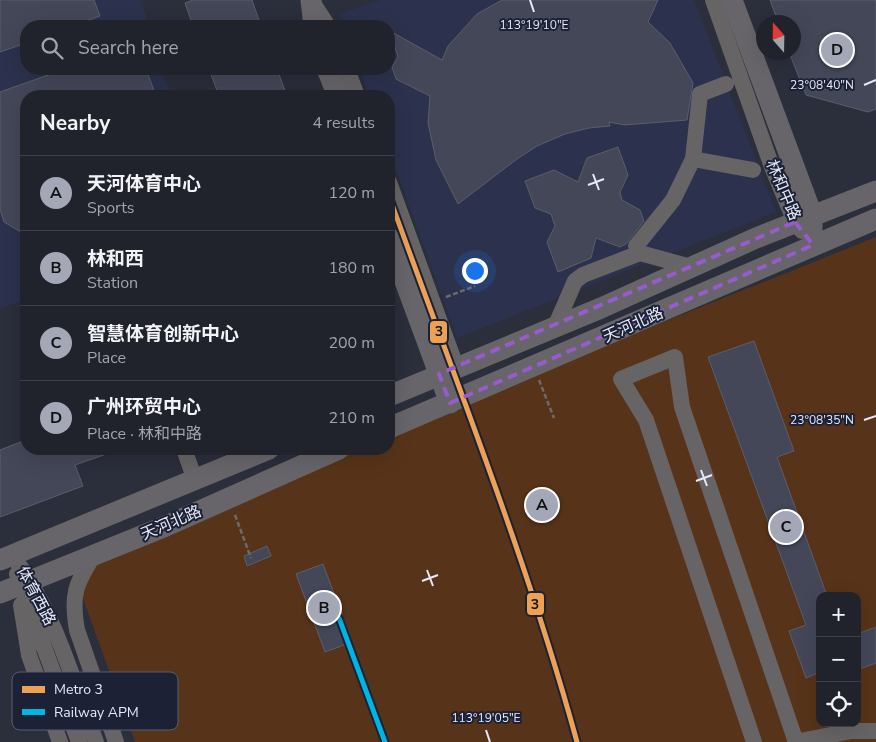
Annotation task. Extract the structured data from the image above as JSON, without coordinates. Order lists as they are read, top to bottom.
{
  "streets": {
    "main road": ["林和中路", "天河北路"],
    "street": ["体育西路"]
  },
  "crossings": [
    ["林和中路", "天河北路"],
    ["天河北路", "体育西路"]
  ],
  "lines": ["metro line 3", "rail line APM"],
  "legend": ["Metro 3", "Railway APM"],
  "north": "top",
  "page": {
    "search": "Search here",
    "pins": [
      "D",
      "A",
      "C",
      "B"
    ],
    "heading": ["Nearby", "4 results"],
    "list": [
      {
        "mark": "A",
        "name": "天河体育中心",
        "note": "Sports",
        "value": "120 m"
      },
      {
        "mark": "B",
        "name": "林和西",
        "note": "Station",
        "value": "180 m"
      },
      {
        "mark": "C",
        "name": "智慧体育创新中心",
        "note": "Place",
        "value": "200 m"
      },
      {
        "mark": "D",
        "name": "广州环贸中心",
        "note": "Place · 林和中路",
        "value": "210 m"
      }
    ],
    "map_buttons": ["+", "−"]
  },
  "coordinates": [
    "113°19'10\"E",
    "23°08'40\"N",
    "23°08'35\"N",
    "113°19'05\"E"
  ]
}
